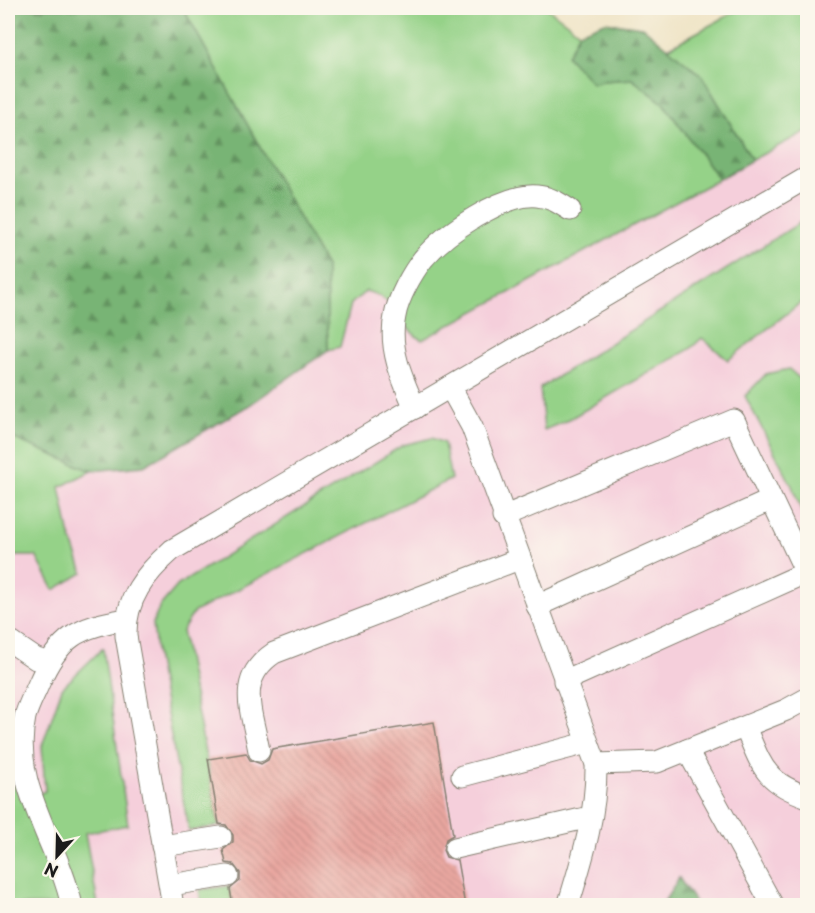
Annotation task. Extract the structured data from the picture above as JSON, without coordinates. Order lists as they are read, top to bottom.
{
  "north": "bottom"
}
